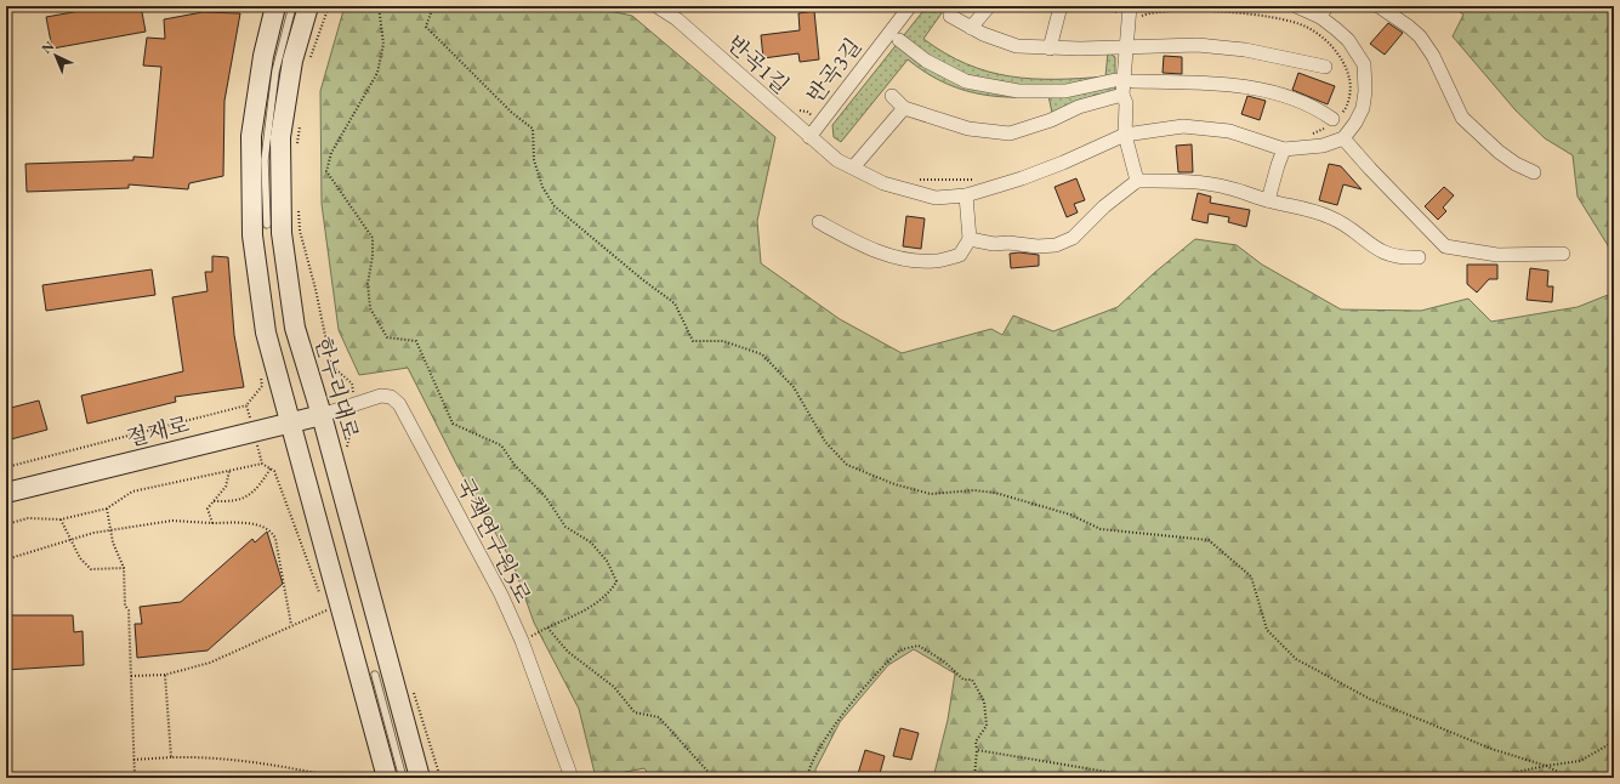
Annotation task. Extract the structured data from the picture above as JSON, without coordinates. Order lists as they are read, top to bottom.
{
  "streets": {
    "street": [
      "반곡1길",
      "반곡3길",
      "한누리대로",
      "절재로",
      "국책연구원5로"
    ]
  },
  "crossings": [
    ["반곡1길", "반곡3길"],
    ["한누리대로", "절재로"],
    ["한누리대로", "국책연구원5로"],
    ["절재로", "국책연구원5로"]
  ],
  "north": "top left"
}
